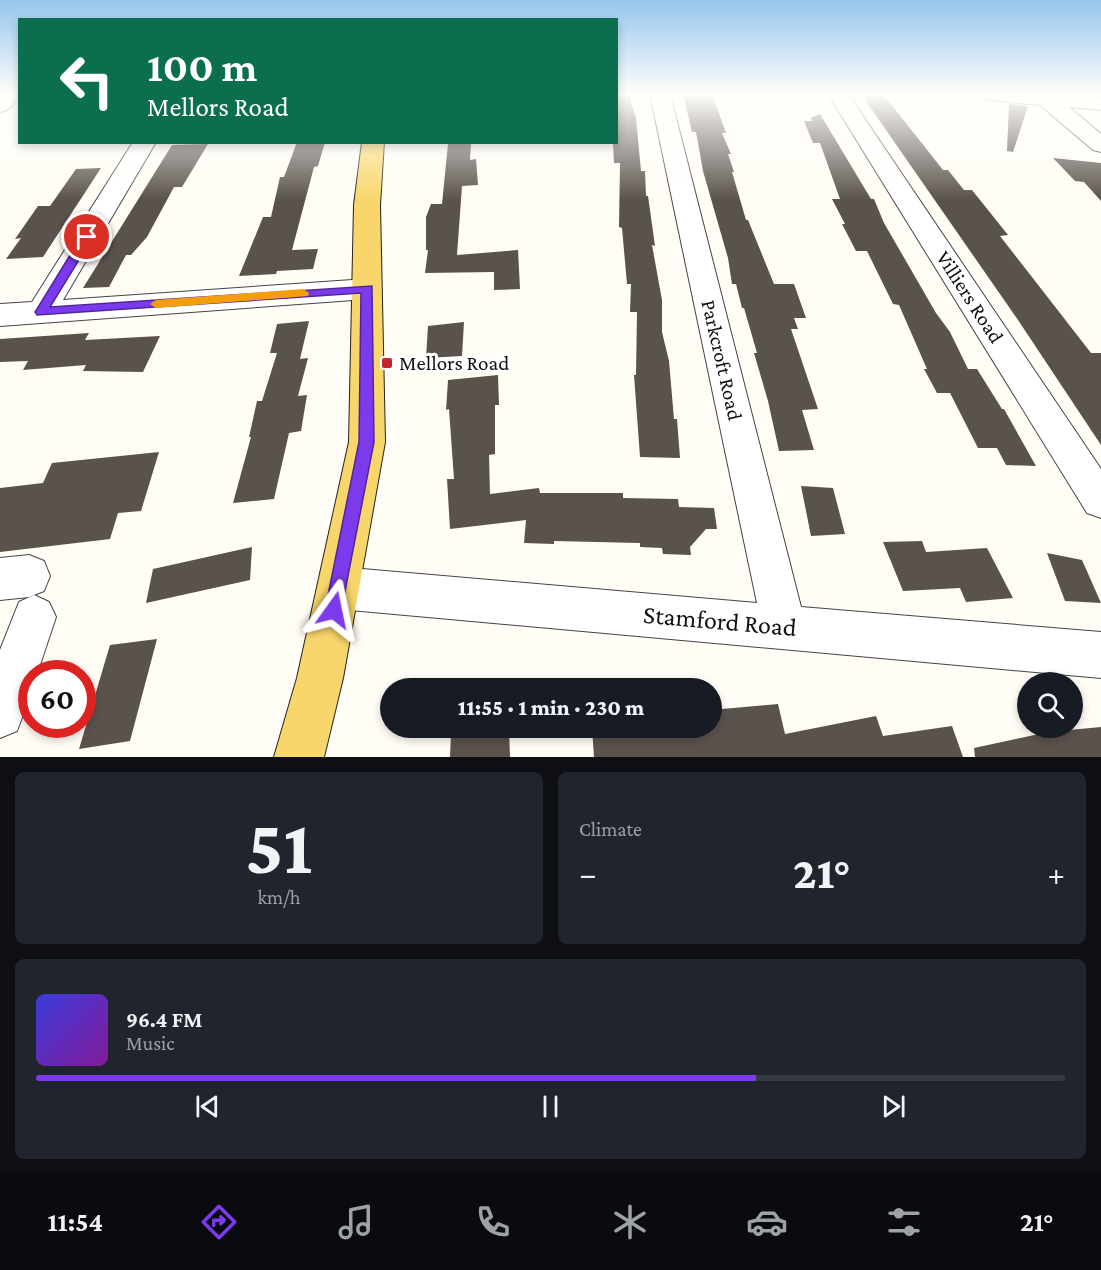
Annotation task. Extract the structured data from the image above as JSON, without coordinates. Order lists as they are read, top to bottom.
{
  "streets": {
    "street": ["Villiers Road", "Parkcroft Road", "Stamford Road"]
  },
  "crossings": [
    ["Parkcroft Road", "Stamford Road"]
  ],
  "places": {
    "transit": ["Mellors Road"]
  },
  "page": {
    "turn": ["100 m", "Mellors Road"],
    "limit": "60",
    "trip": "11:55 · 1 min · 230 m",
    "tile": [
      ["51", "km/h"],
      "Climate"
    ],
    "heat": ["−", "21°", "+"],
    "song": ["96.4 FM", "Music"],
    "tabs": ["11:54", "21°"]
  }
}
